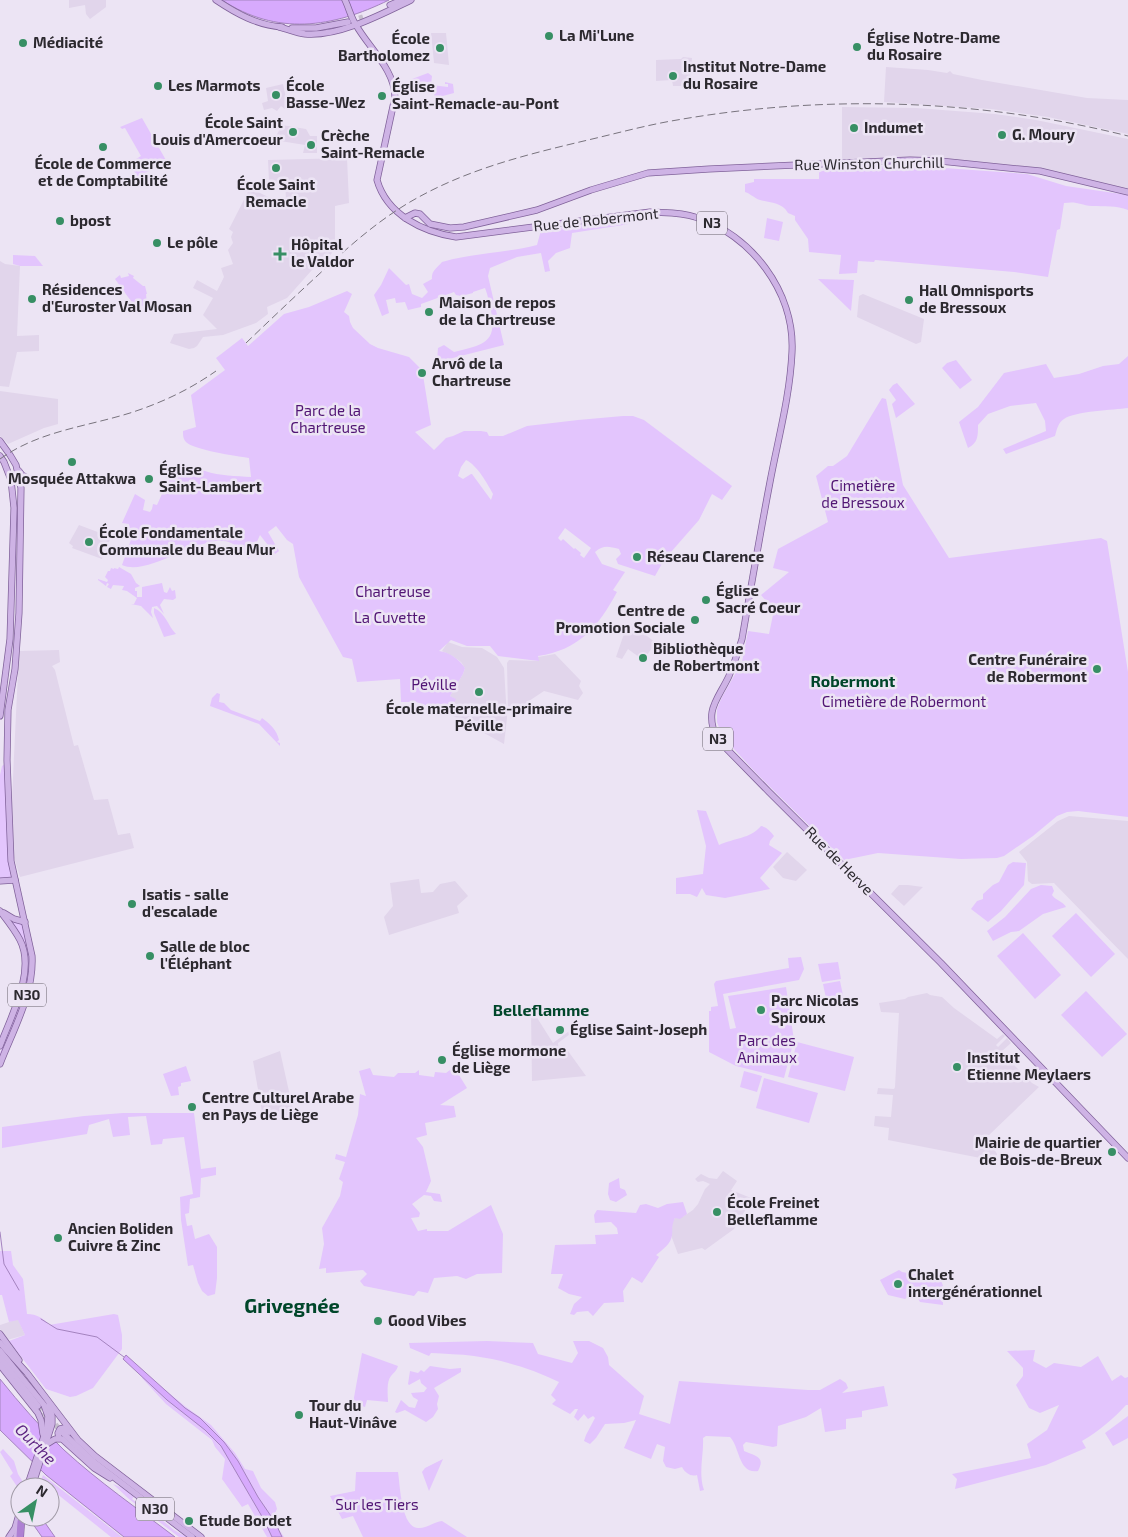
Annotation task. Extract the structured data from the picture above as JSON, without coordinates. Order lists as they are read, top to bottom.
{
  "streets": {
    "main road": [
      "Rue Winston Churchill",
      "Rue de Robermont",
      "N3",
      "Rue de Herve",
      "N30"
    ]
  },
  "crossings": [
    ["Rue Winston Churchill", "Rue de Robermont"],
    ["Rue Winston Churchill", "N3"],
    ["Rue de Robermont", "N3"],
    ["Rue de Robermont", "Rue de Herve"]
  ],
  "districts": ["Robermont", "Belleflamme", "Grivegnée"],
  "water": ["Ourthe"],
  "parks": [
    "Parc de la Chartreuse",
    "Cimetière de Bressoux",
    "Chartreuse",
    "La Cuvette",
    "Péville",
    "Cimetière de Robermont",
    "Parc des Animaux",
    "Sur les Tiers"
  ],
  "places": {
    "other": [
      "La Mi'Lune",
      "Médiacité",
      "Église Notre-Dame du Rosaire",
      "École Bartholomez",
      "Institut Notre-Dame du Rosaire",
      "Les Marmots",
      "École Basse-Wez",
      "Église Saint-Remacle-au-Pont",
      "Indumet",
      "École Saint Louis d'Amercoeur",
      "G. Moury",
      "Crèche Saint-Remacle",
      "École de Commerce et de Comptabilité",
      "École Saint Remacle",
      "bpost",
      "Le pôle",
      "Résidences d'Euroster Val Mosan",
      "Hall Omnisports de Bressoux",
      "Maison de repos de la Chartreuse",
      "Arvô de la Chartreuse",
      "Mosquée Attakwa",
      "Église Saint-Lambert",
      "École Fondamentale Communale du Beau Mur",
      "Réseau Clarence",
      "Église Sacré Coeur",
      "Centre de Promotion Sociale",
      "Bibliothèque de Robertmont",
      "Centre Funéraire de Robermont",
      "École maternelle-primaire Péville",
      "Isatis - salle d'escalade",
      "Salle de bloc l'Éléphant",
      "Parc Nicolas Spiroux",
      "Église Saint-Joseph",
      "Église mormone de Liège",
      "Institut Etienne Meylaers",
      "Centre Culturel Arabe en Pays de Liège",
      "Mairie de quartier de Bois-de-Breux",
      "École Freinet Belleflamme",
      "Ancien Boliden Cuivre & Zinc",
      "Chalet intergénérationnel",
      "Good Vibes",
      "Tour du Haut-Vinâve",
      "Etude Bordet"
    ],
    "health": ["Hôpital le Valdor"]
  },
  "north": "top right"
}
